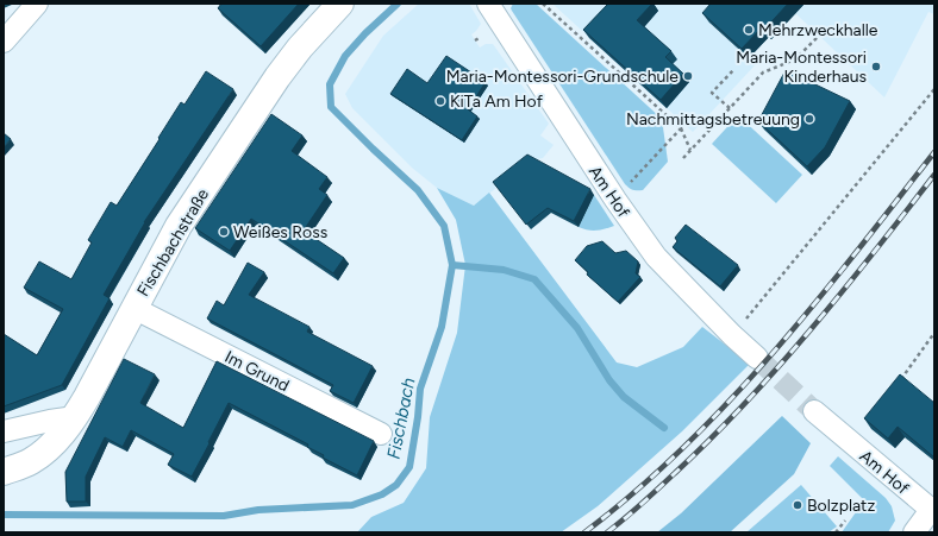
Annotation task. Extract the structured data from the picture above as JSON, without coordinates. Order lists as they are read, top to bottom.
{
  "streets": {
    "main road": ["Fischbachstraße"],
    "street": ["Am Hof", "Im Grund"]
  },
  "crossings": [
    ["Fischbachstraße", "Im Grund"]
  ],
  "water": ["Fischbach"],
  "places": [
    "Mehrzweckhalle",
    "Maria-Montessori Kinderhaus",
    "Maria-Montessori-Grundschule",
    "KiTa Am Hof",
    "Nachmittagsbetreuung",
    "Weißes Ross",
    "Bolzplatz"
  ]
}
